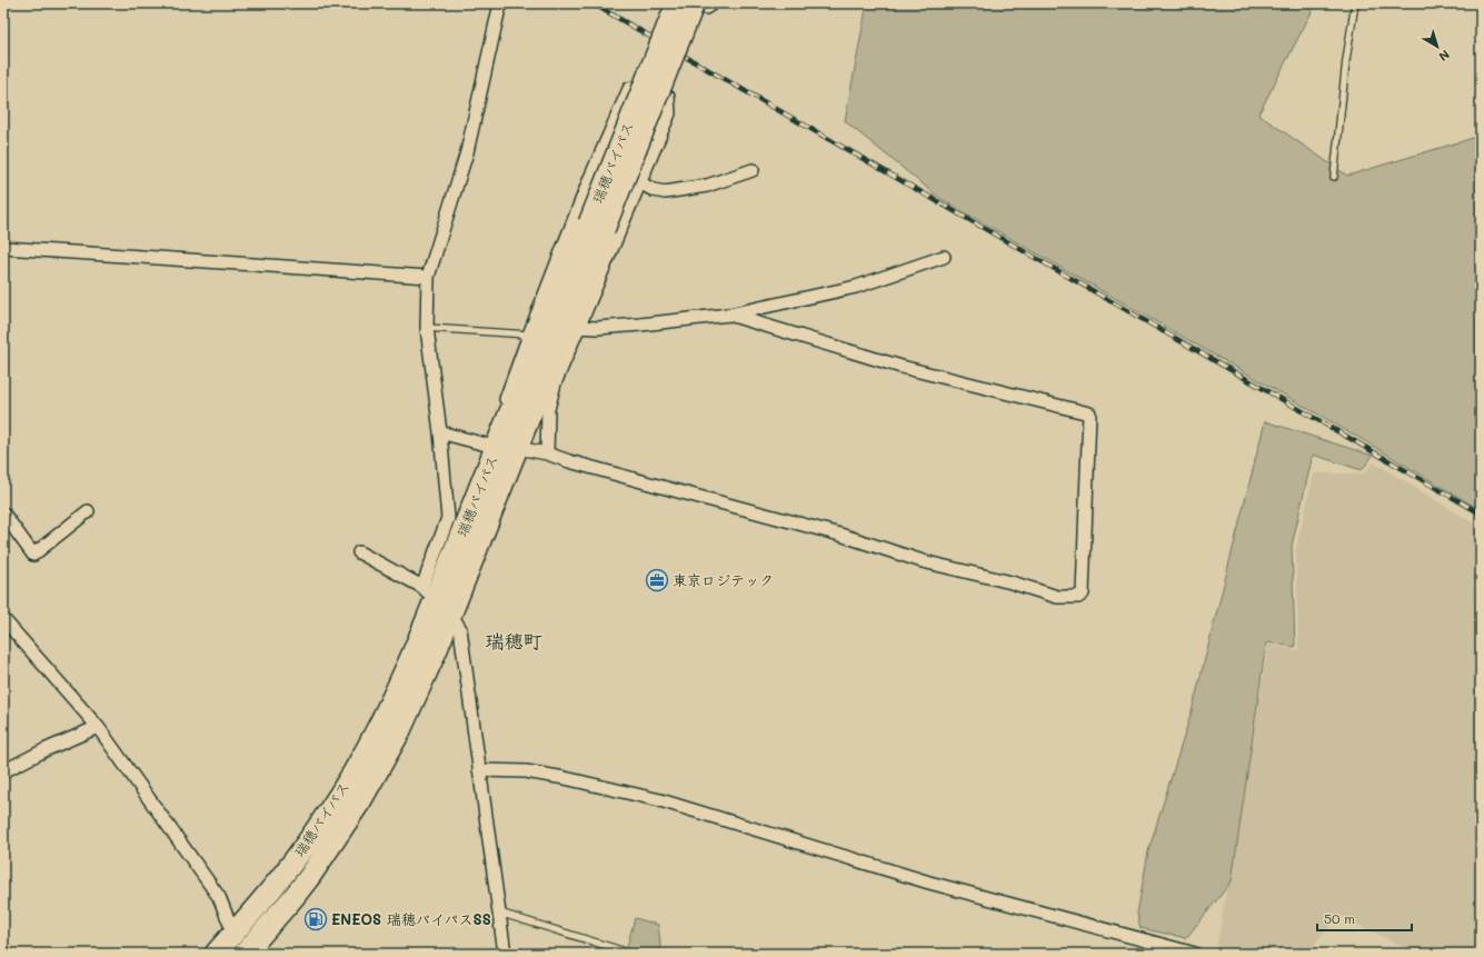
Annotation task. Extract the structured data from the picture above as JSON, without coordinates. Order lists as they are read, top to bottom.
{
  "streets": {
    "highway": ["瑞穂バイパス"]
  },
  "districts": ["瑞穂町"],
  "places": {
    "office": ["東京ロジテック"],
    "fuel station": ["ENEOS 瑞穂バイパスSS"]
  },
  "scale_bar": "50 m",
  "north": "bottom right"
}
